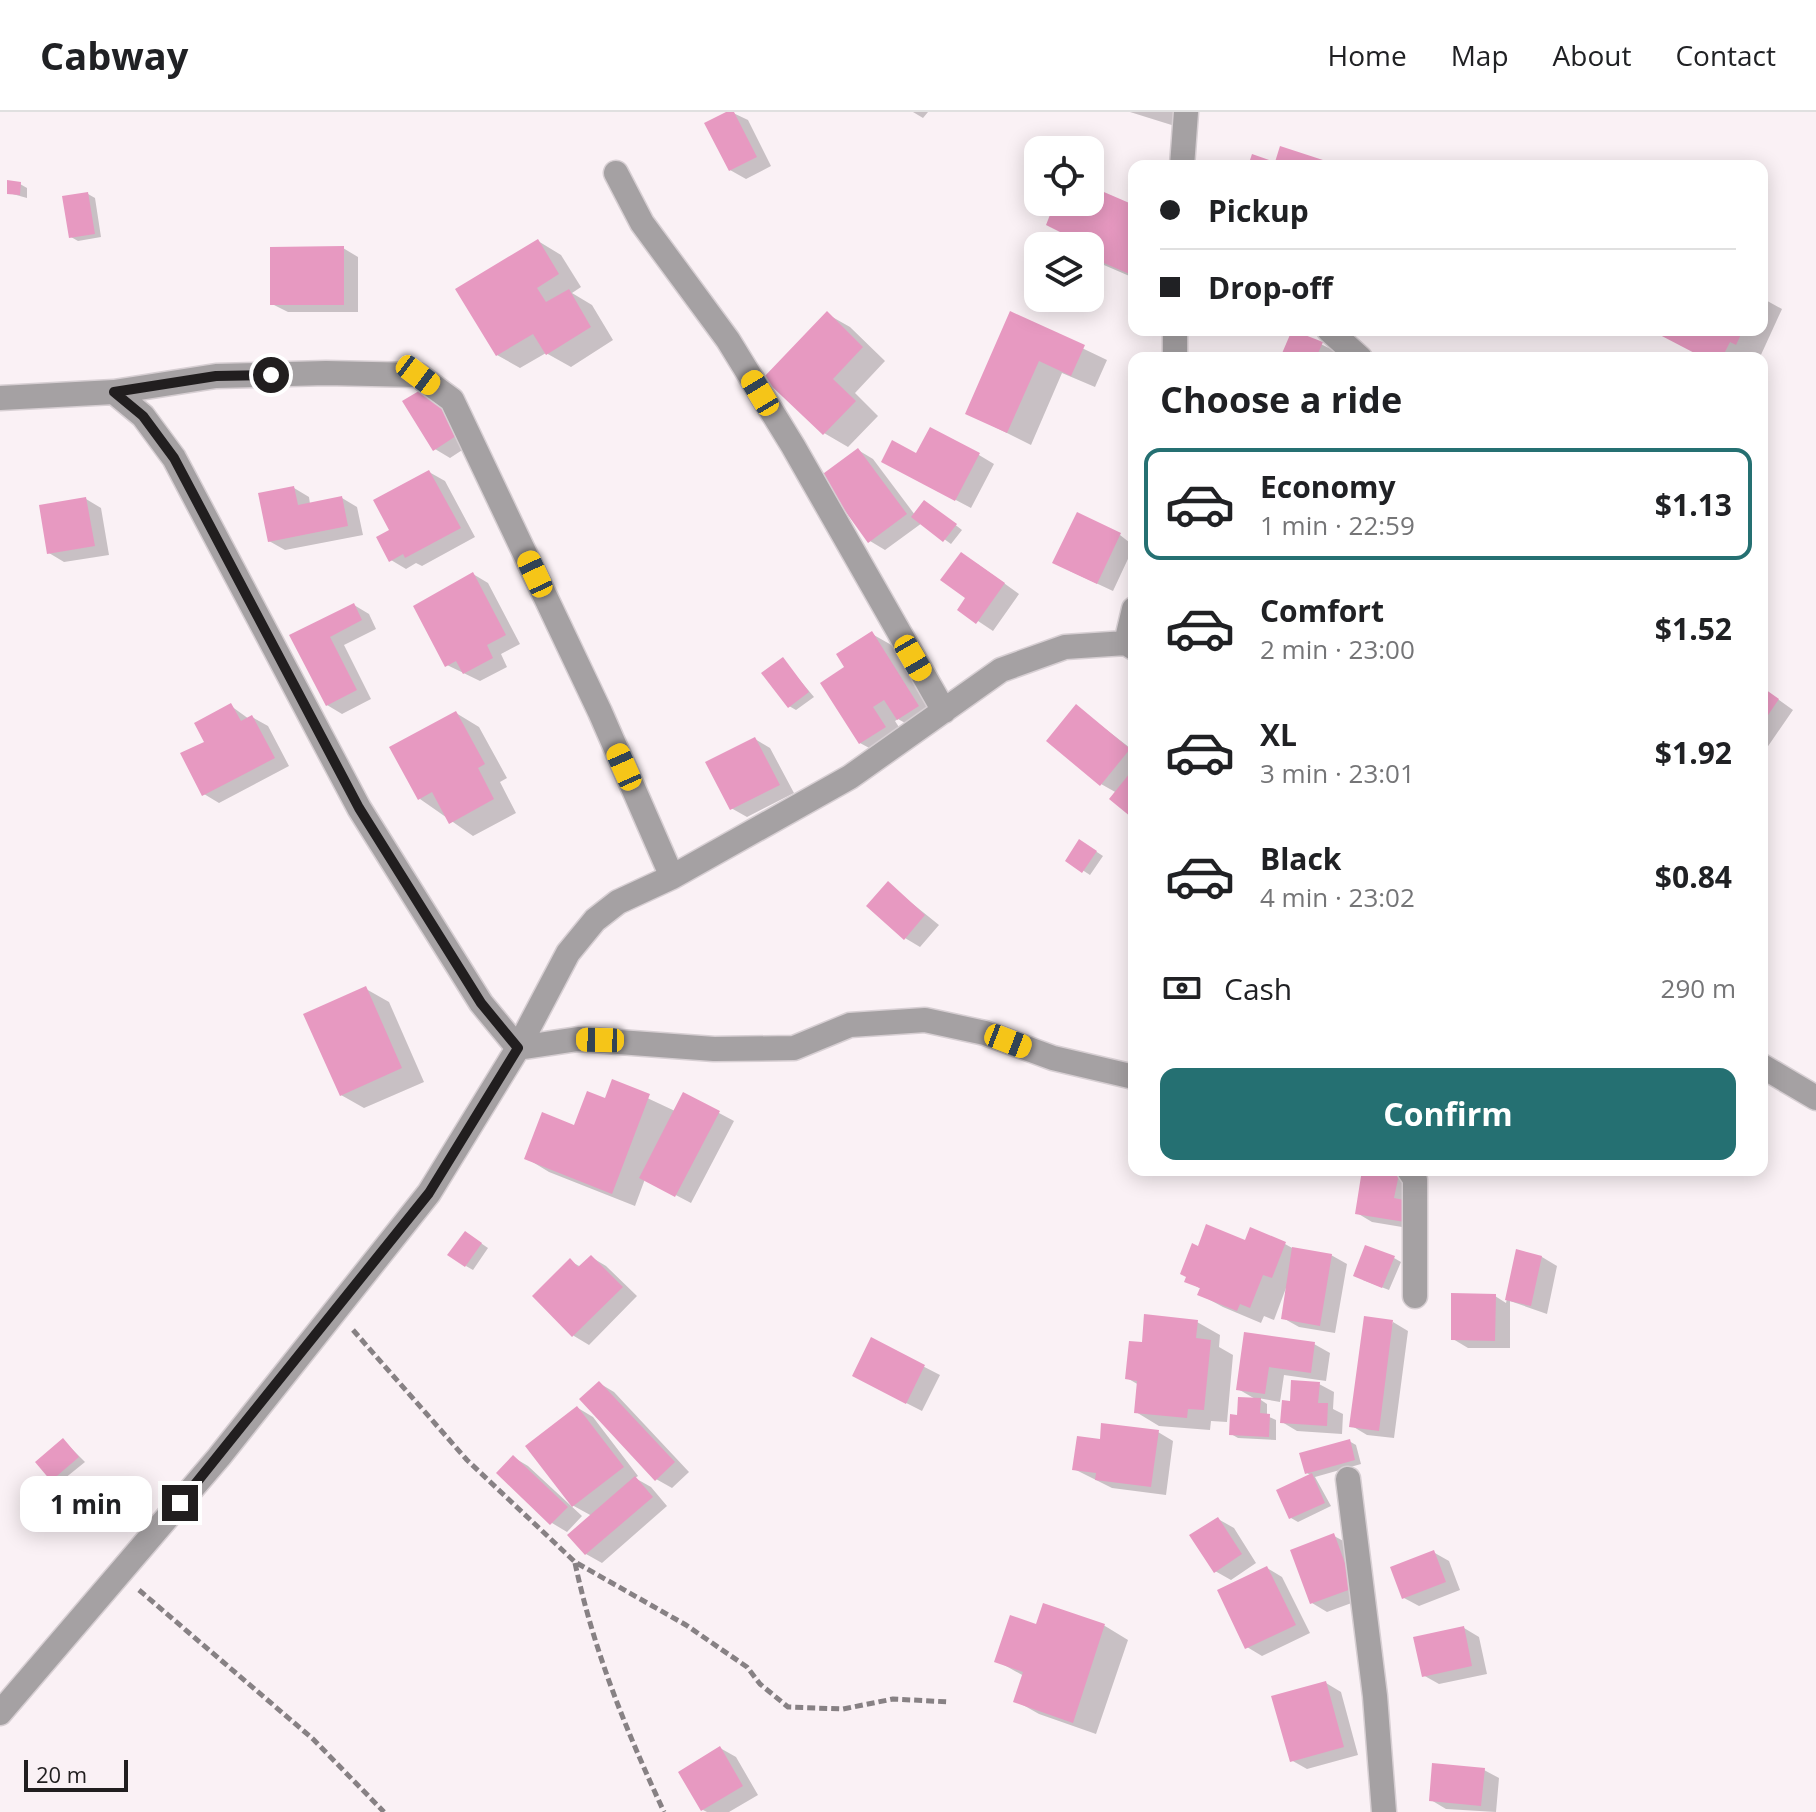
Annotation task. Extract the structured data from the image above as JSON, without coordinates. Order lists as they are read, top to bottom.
{
  "scale_bar": "20 m",
  "page": {
    "header": "Cabway",
    "nav": [
      "Home",
      "Map",
      "About",
      "Contact"
    ],
    "banner": ["Pickup", "Drop-off"],
    "heading": "Choose a ride",
    "list": [
      {
        "name": "Economy",
        "note": "1 min · 22:59",
        "value": "$1.13"
      },
      {
        "name": "Comfort",
        "note": "2 min · 23:00",
        "value": "$1.52"
      },
      {
        "name": "XL",
        "note": "3 min · 23:01",
        "value": "$1.92"
      },
      {
        "name": "Black",
        "note": "4 min · 23:02",
        "value": "$0.84"
      }
    ],
    "pay": ["Cash", "290 m"],
    "buttons": "Confirm",
    "bubble": "1 min",
    "scale": "20 m"
  }
}
